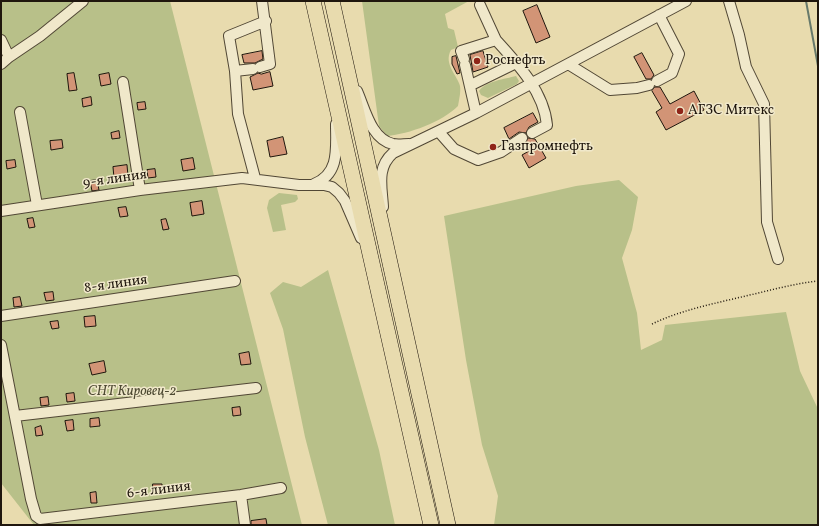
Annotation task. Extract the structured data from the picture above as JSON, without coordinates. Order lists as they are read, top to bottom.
{
  "streets": {
    "street": ["9-я линия", "8-я линия", "6-я линия"]
  },
  "parks": ["СНТ Кировец-2"],
  "places": ["Роснефть", "АГЗС Митекс", "Газпромнефть"]
}
